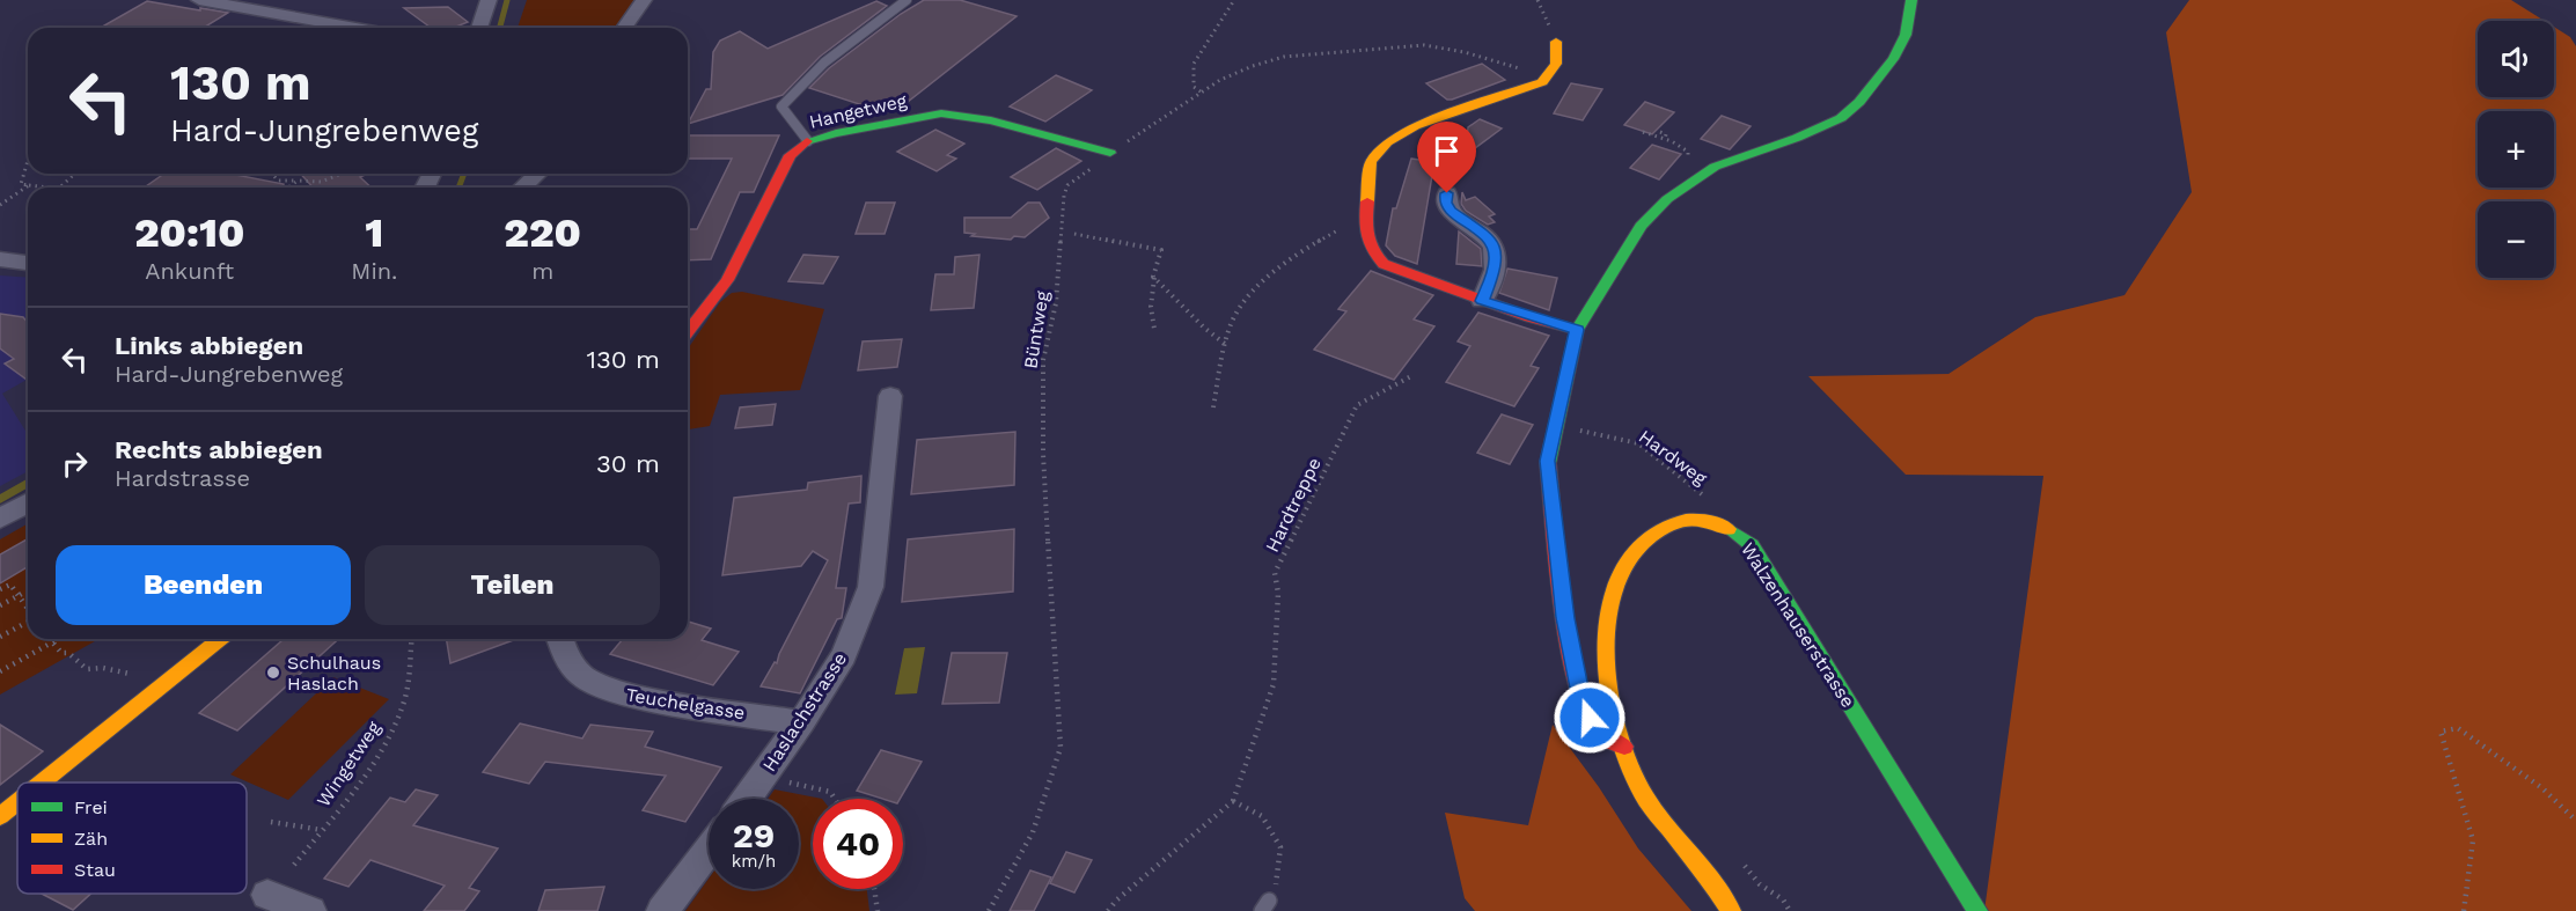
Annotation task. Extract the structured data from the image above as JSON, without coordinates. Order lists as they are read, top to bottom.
{
  "streets": {
    "street": [
      "Hangetweg",
      "Walzenhauserstrasse",
      "Teuchelgasse",
      "Haslachstrasse"
    ],
    "path": [
      "Büntweg",
      "Hardweg",
      "Hardtreppe",
      "Wingetweg"
    ]
  },
  "crossings": [
    ["Hangetweg", "Büntweg"],
    ["Hardweg", "Walzenhauserstrasse"],
    ["Teuchelgasse", "Haslachstrasse"]
  ],
  "places": ["Schulhaus Haslach"],
  "legend": ["Frei", "Zäh", "Stau"],
  "page": {
    "map_buttons": ["+", "−"],
    "turn": ["130 m", "Hard-Jungrebenweg"],
    "eta": [
      "20:10",
      "Ankunft",
      "1",
      "Min.",
      "220",
      "m"
    ],
    "list": [
      {
        "name": "Links abbiegen",
        "note": "Hard-Jungrebenweg",
        "value": "130 m"
      },
      {
        "name": "Rechts abbiegen",
        "note": "Hardstrasse",
        "value": "30 m"
      }
    ],
    "buttons": ["Beenden", "Teilen"],
    "speed": "29 km/h",
    "limit": "40"
  }
}
